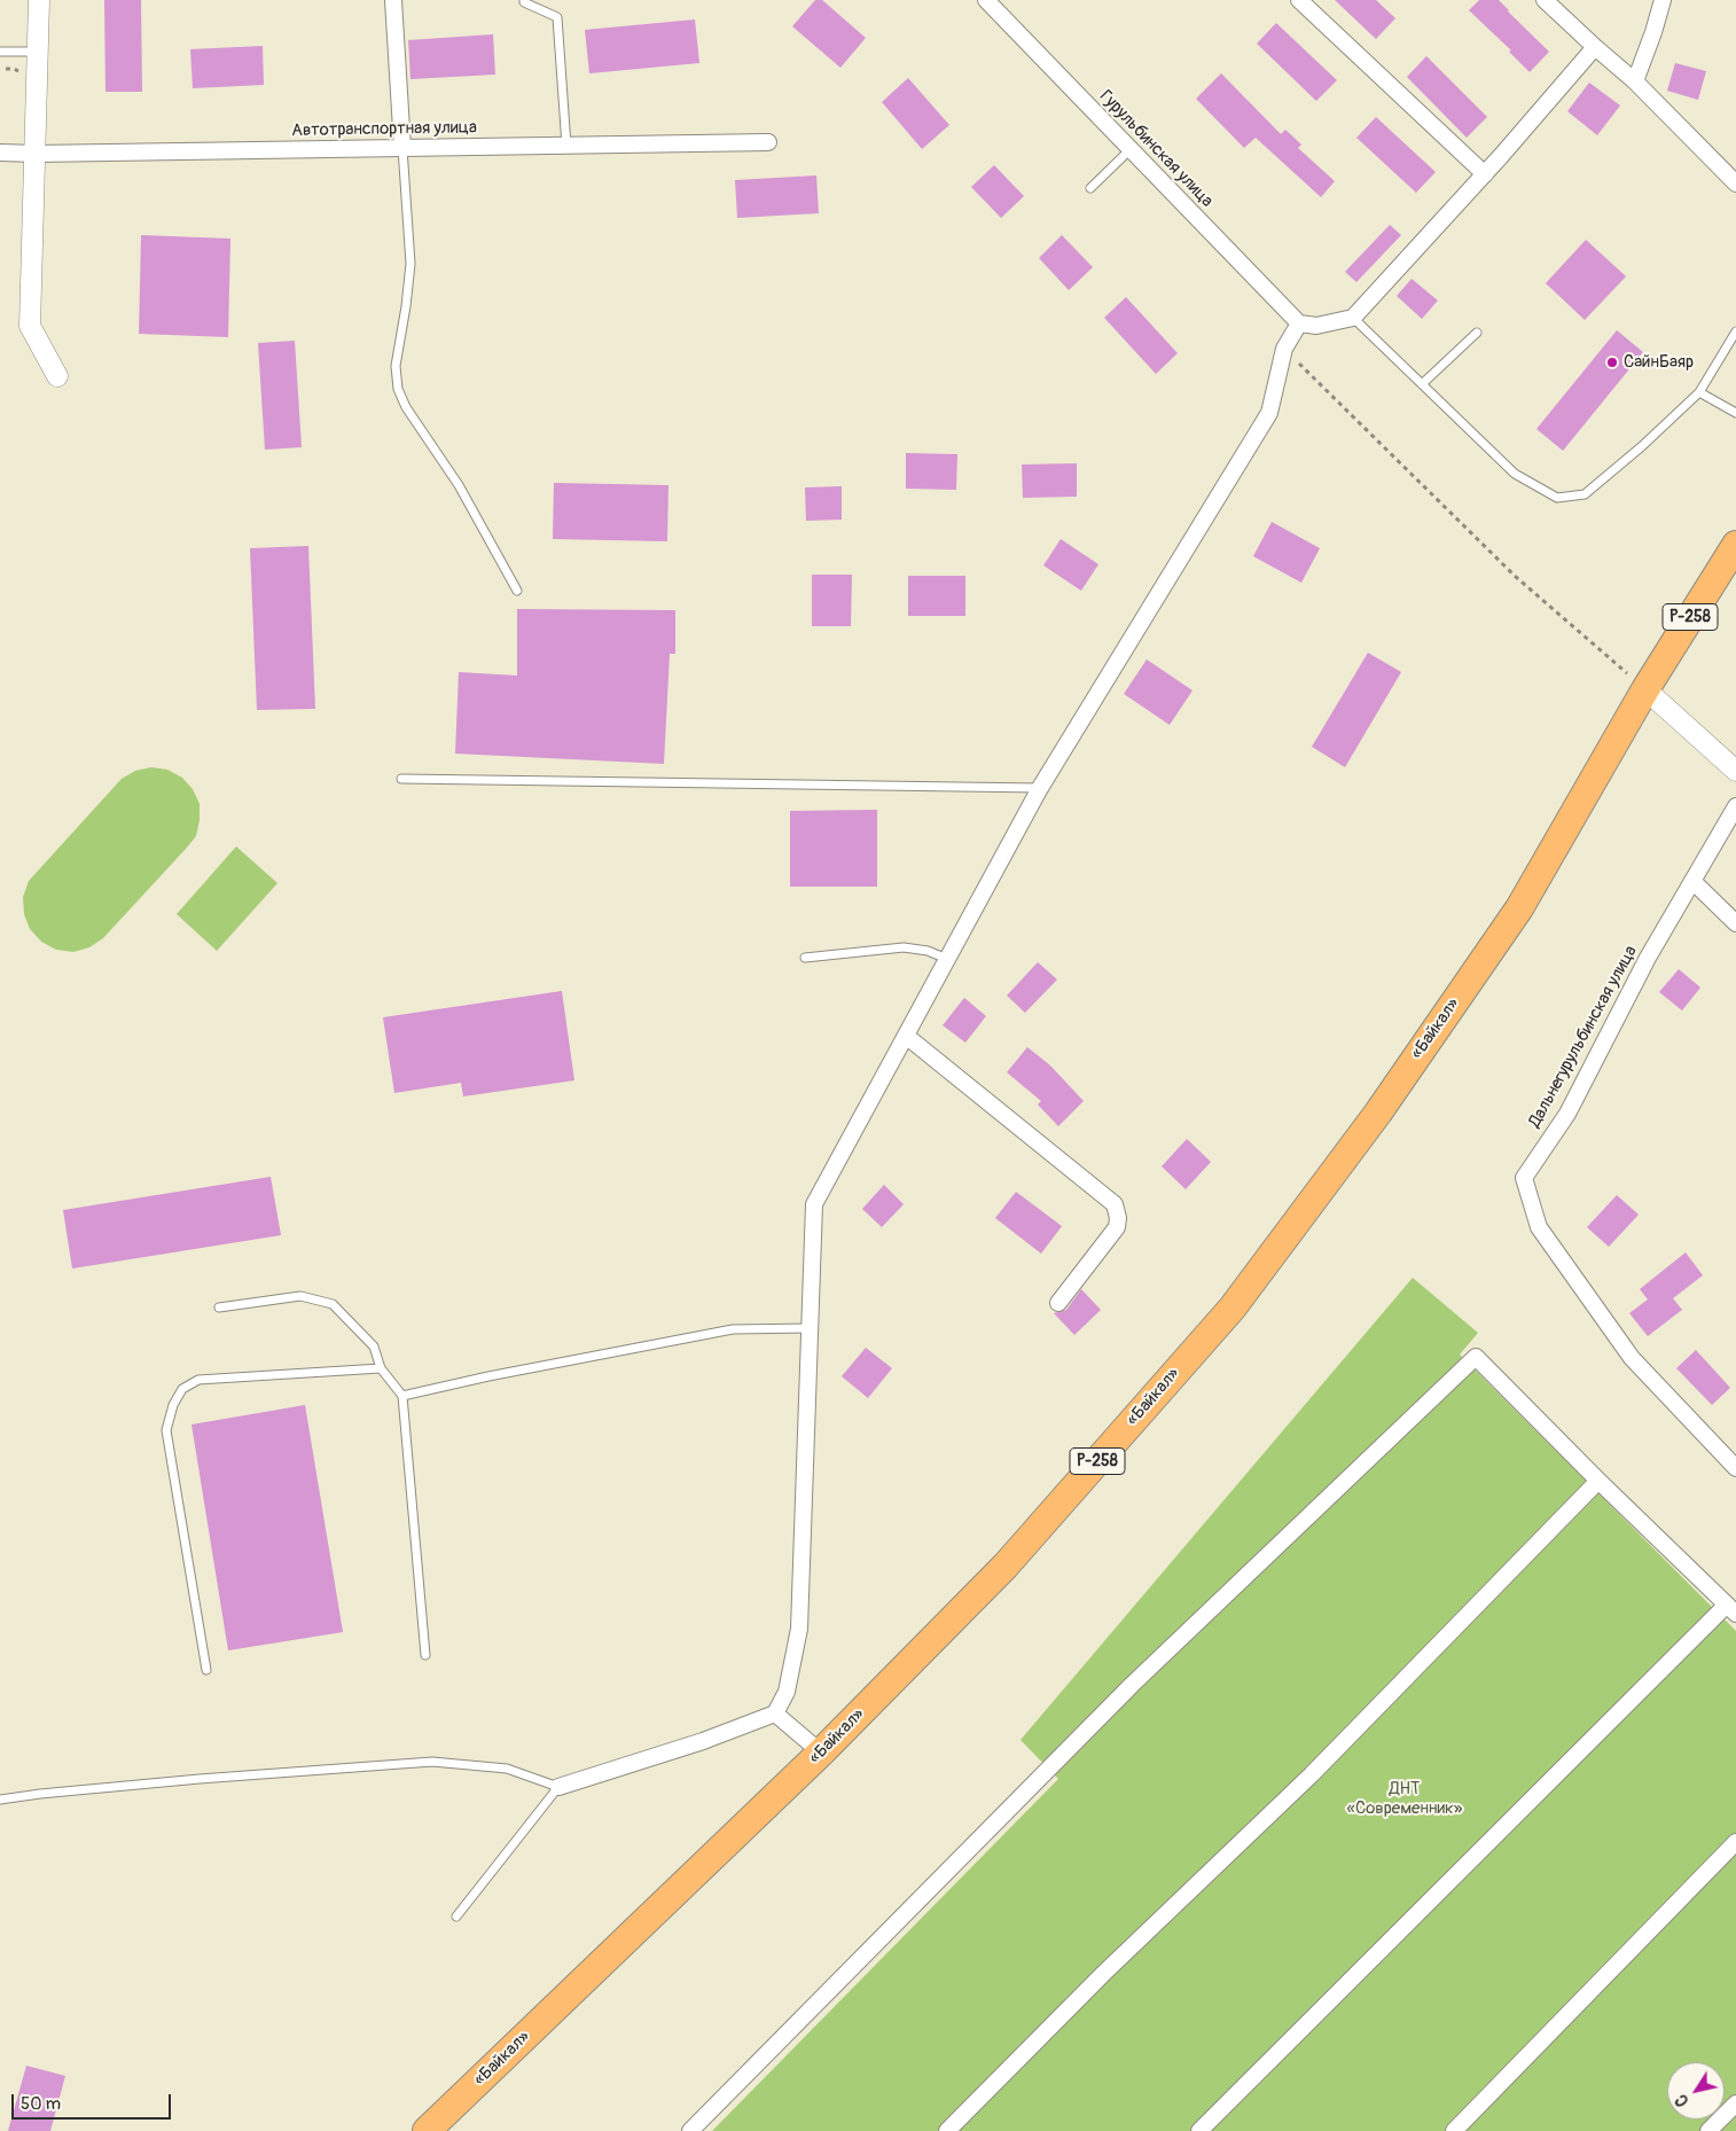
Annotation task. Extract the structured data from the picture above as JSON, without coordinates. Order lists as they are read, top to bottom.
{
  "streets": {
    "highway": ["Р-258", "«Байкал»"],
    "street": ["Автотранспортная улица", "Гурульбинская улица", "Дальнегурульбинская улица"]
  },
  "parks": ["ДНТ «Современник»"],
  "places": ["СайнБаяр"],
  "scale_bar": "50 m",
  "north": "bottom left"
}
